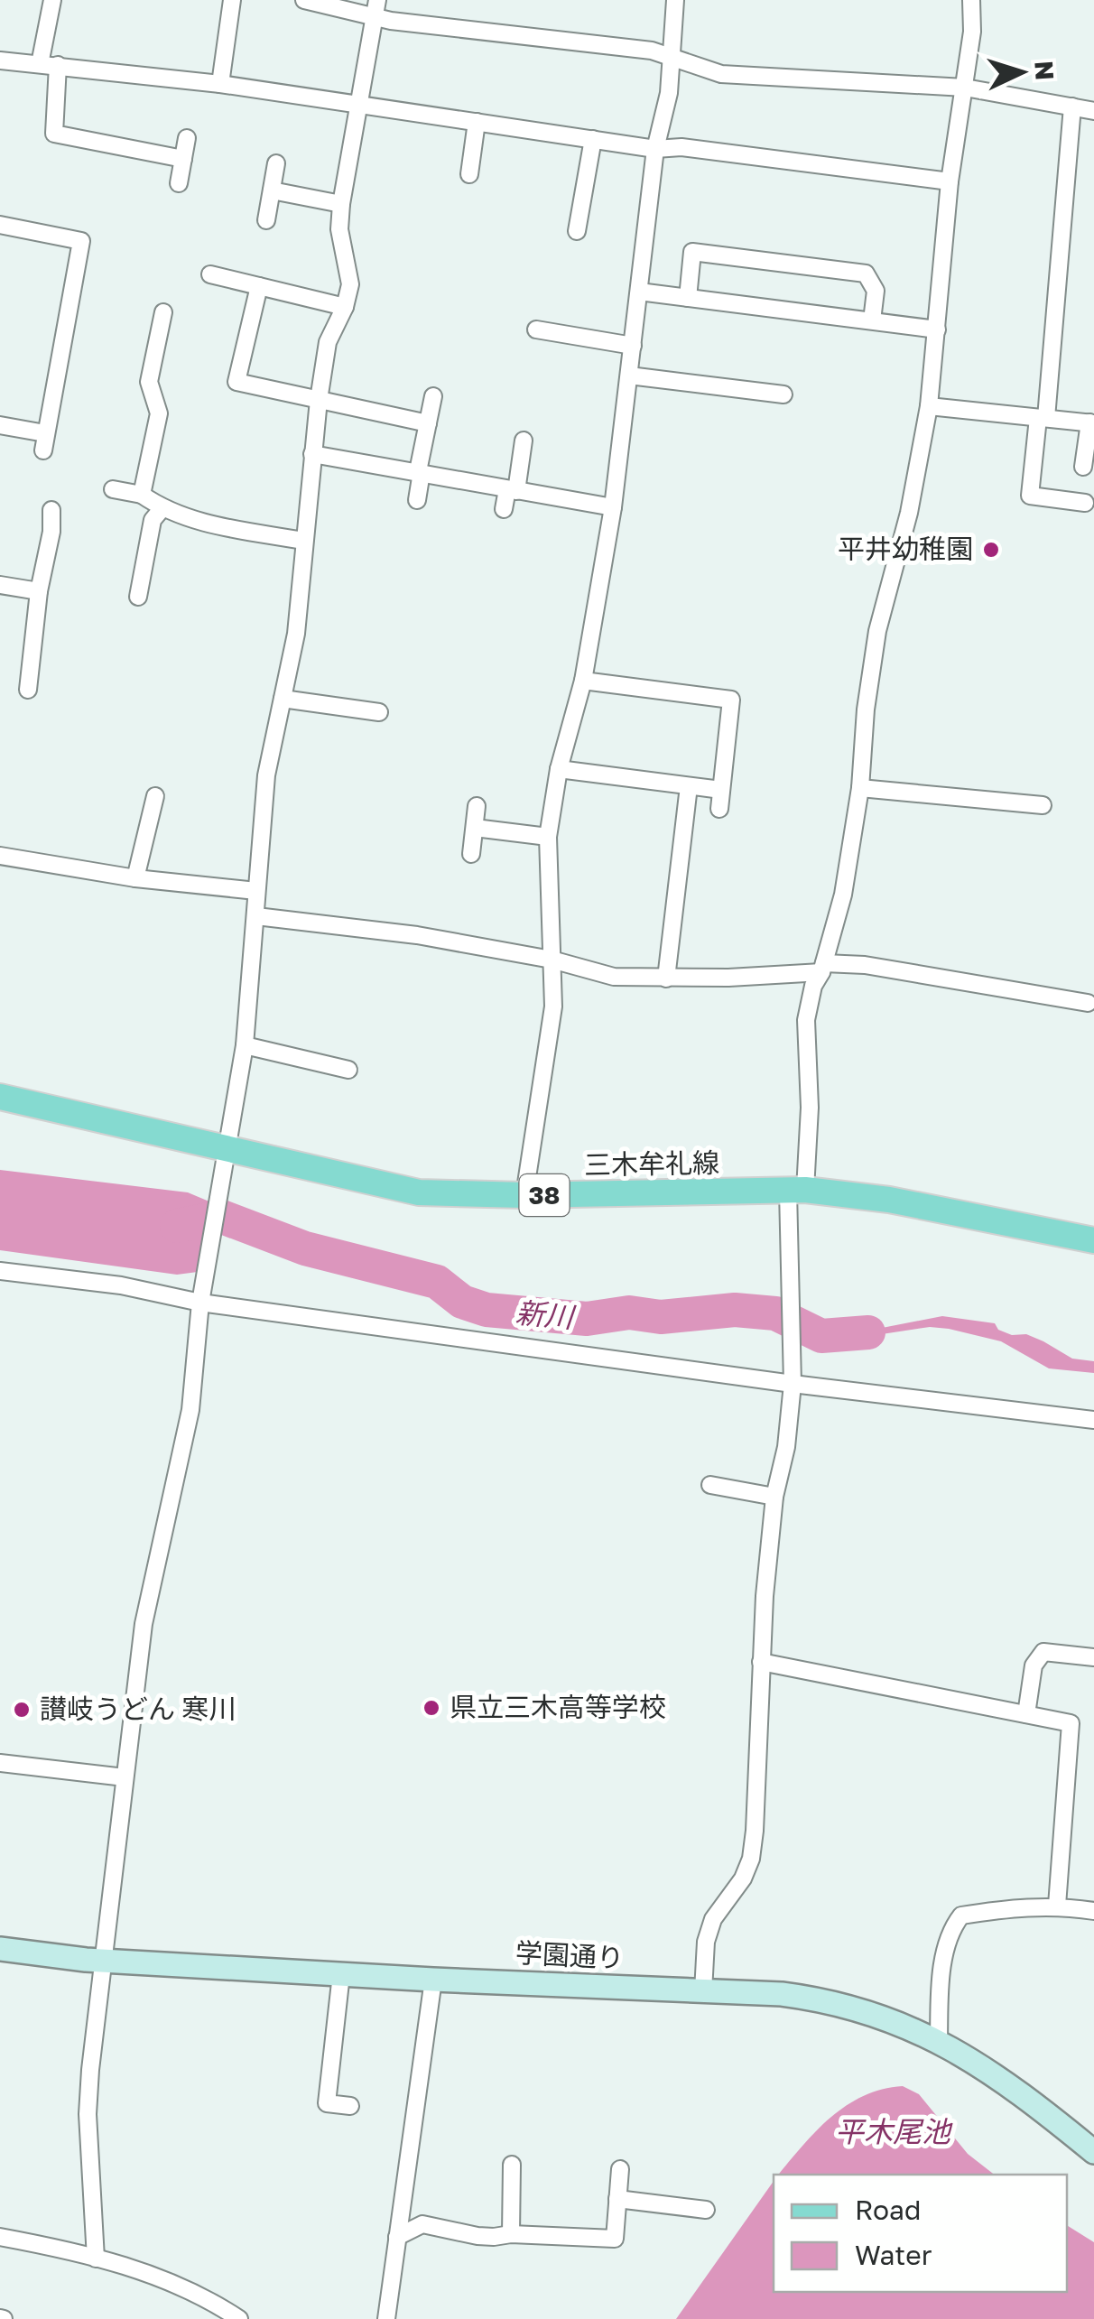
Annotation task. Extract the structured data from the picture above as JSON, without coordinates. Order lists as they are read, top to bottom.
{
  "streets": {
    "main road": ["三木牟礼線", "38"],
    "street": ["学園通り"]
  },
  "water": ["新川", "平木尾池"],
  "places": ["平井幼稚園", "県立三木高等学校", "讃岐うどん 寒川"],
  "legend": ["Road", "Water"],
  "north": "right"
}
